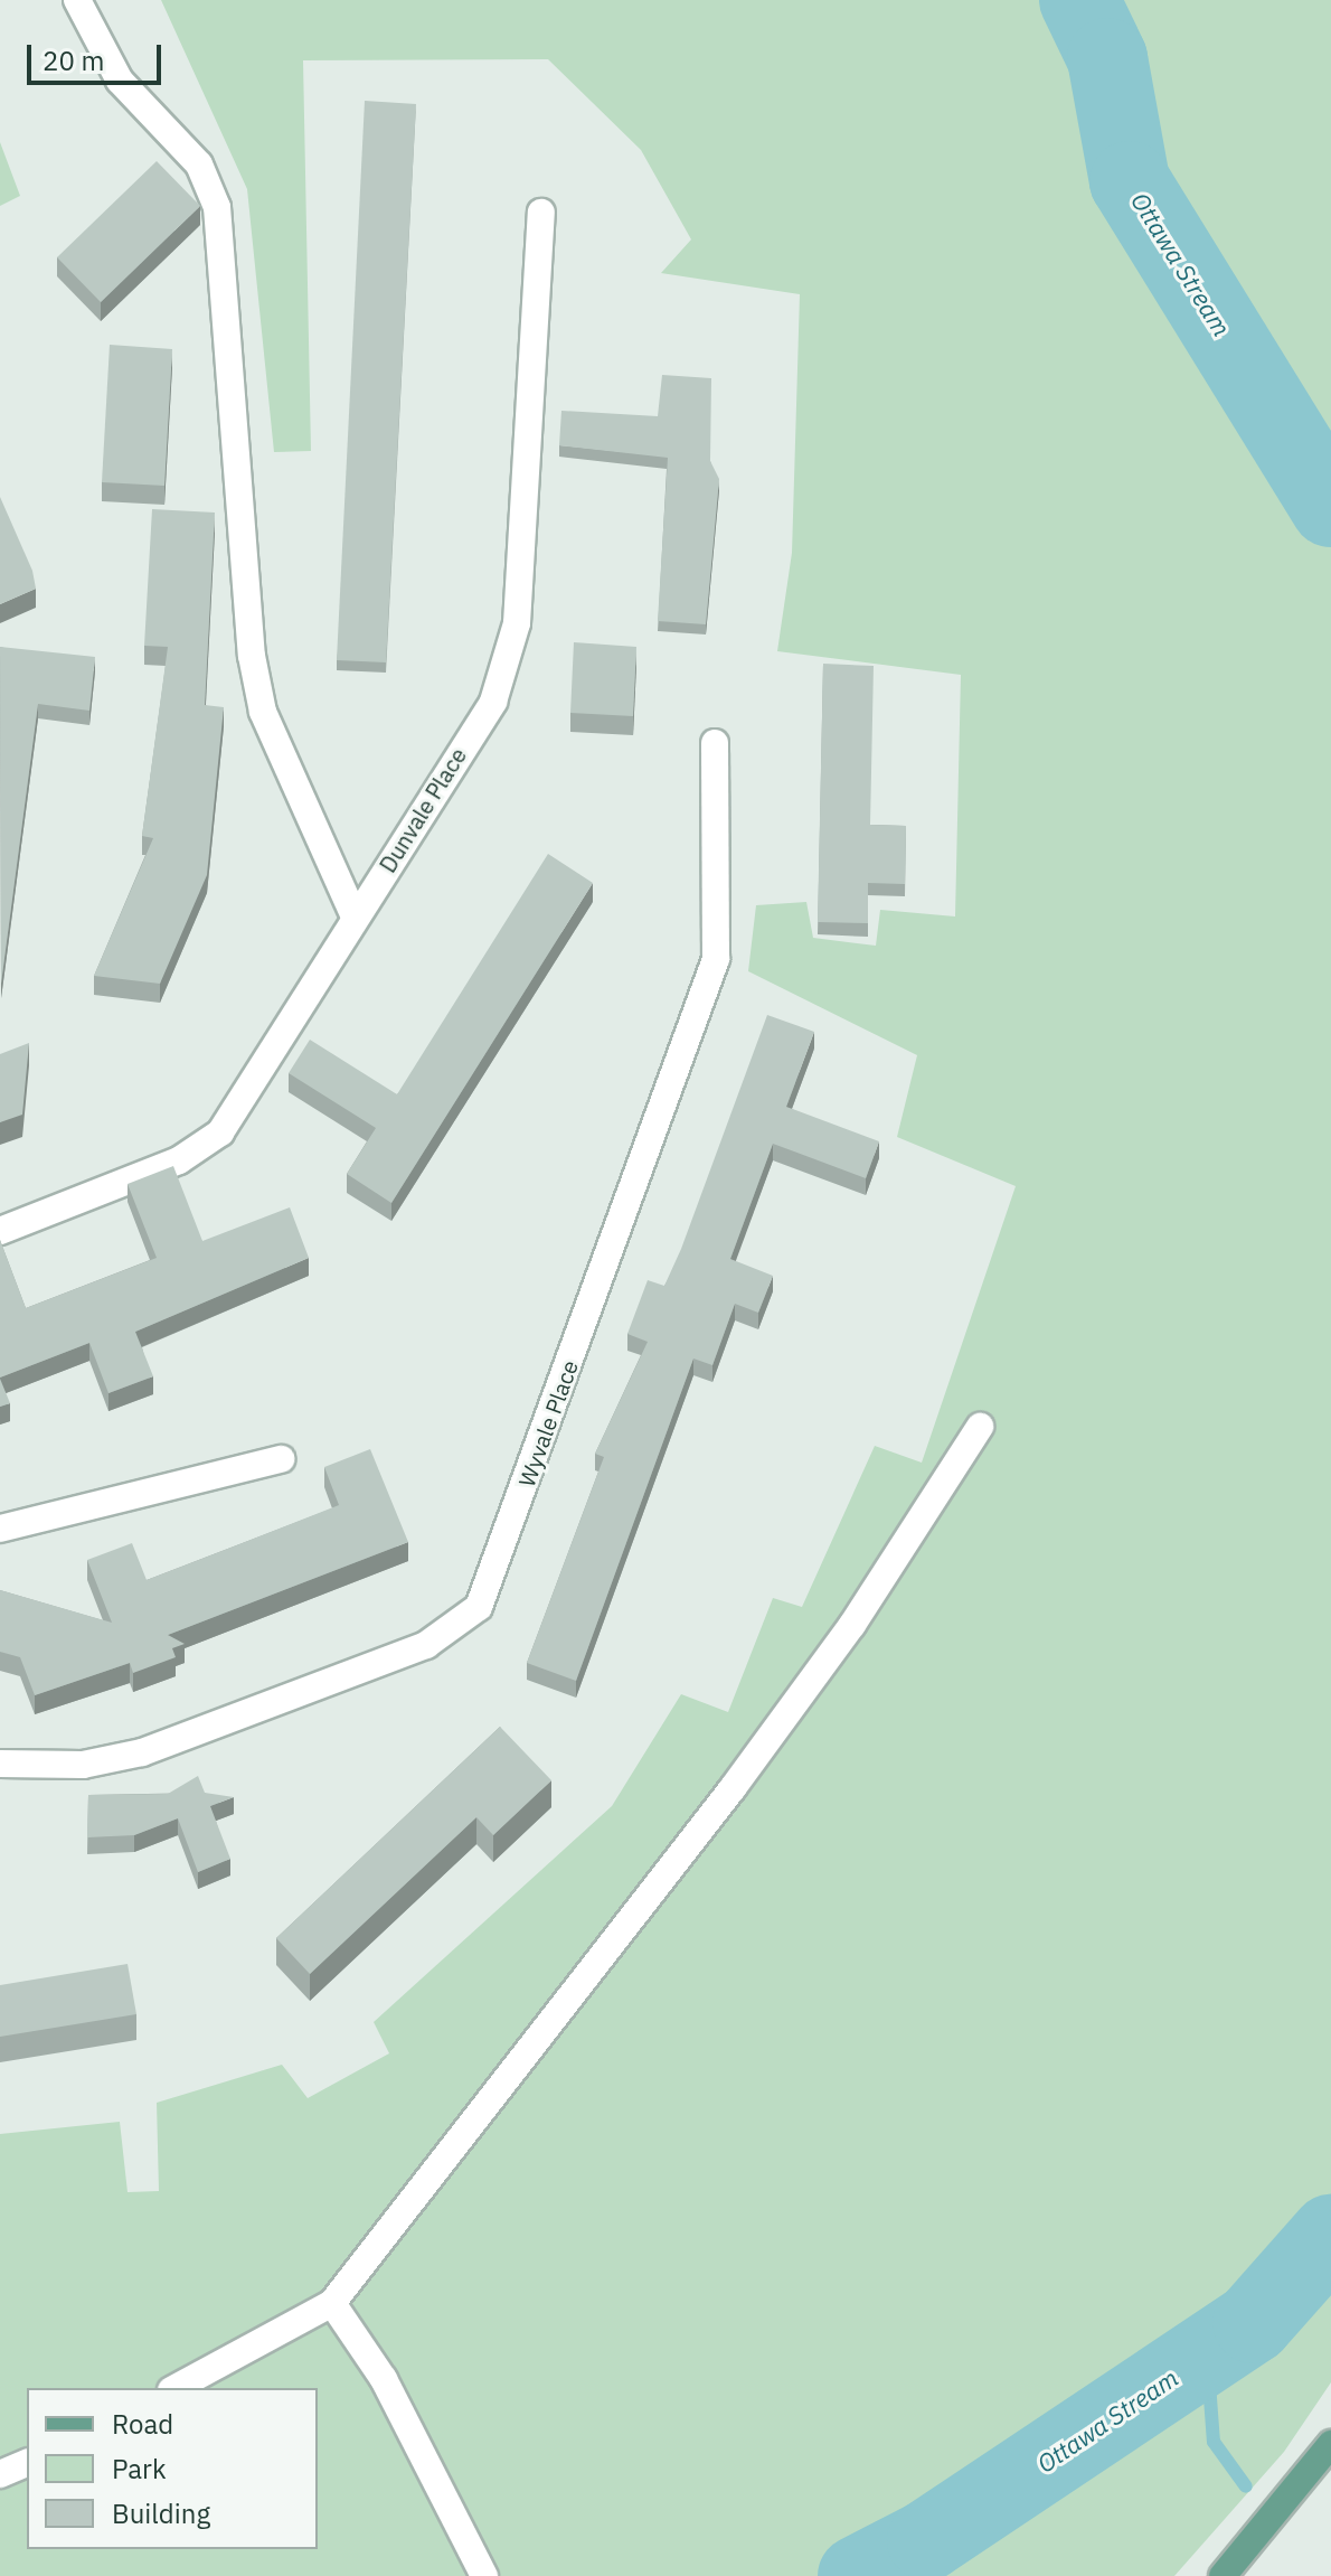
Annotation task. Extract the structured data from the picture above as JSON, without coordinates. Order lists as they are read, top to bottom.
{
  "streets": {
    "street": ["Dunvale Place", "Wyvale Place"]
  },
  "water": ["Ottawa Stream"],
  "legend": ["Road", "Park", "Building"],
  "scale_bar": "20 m"
}
